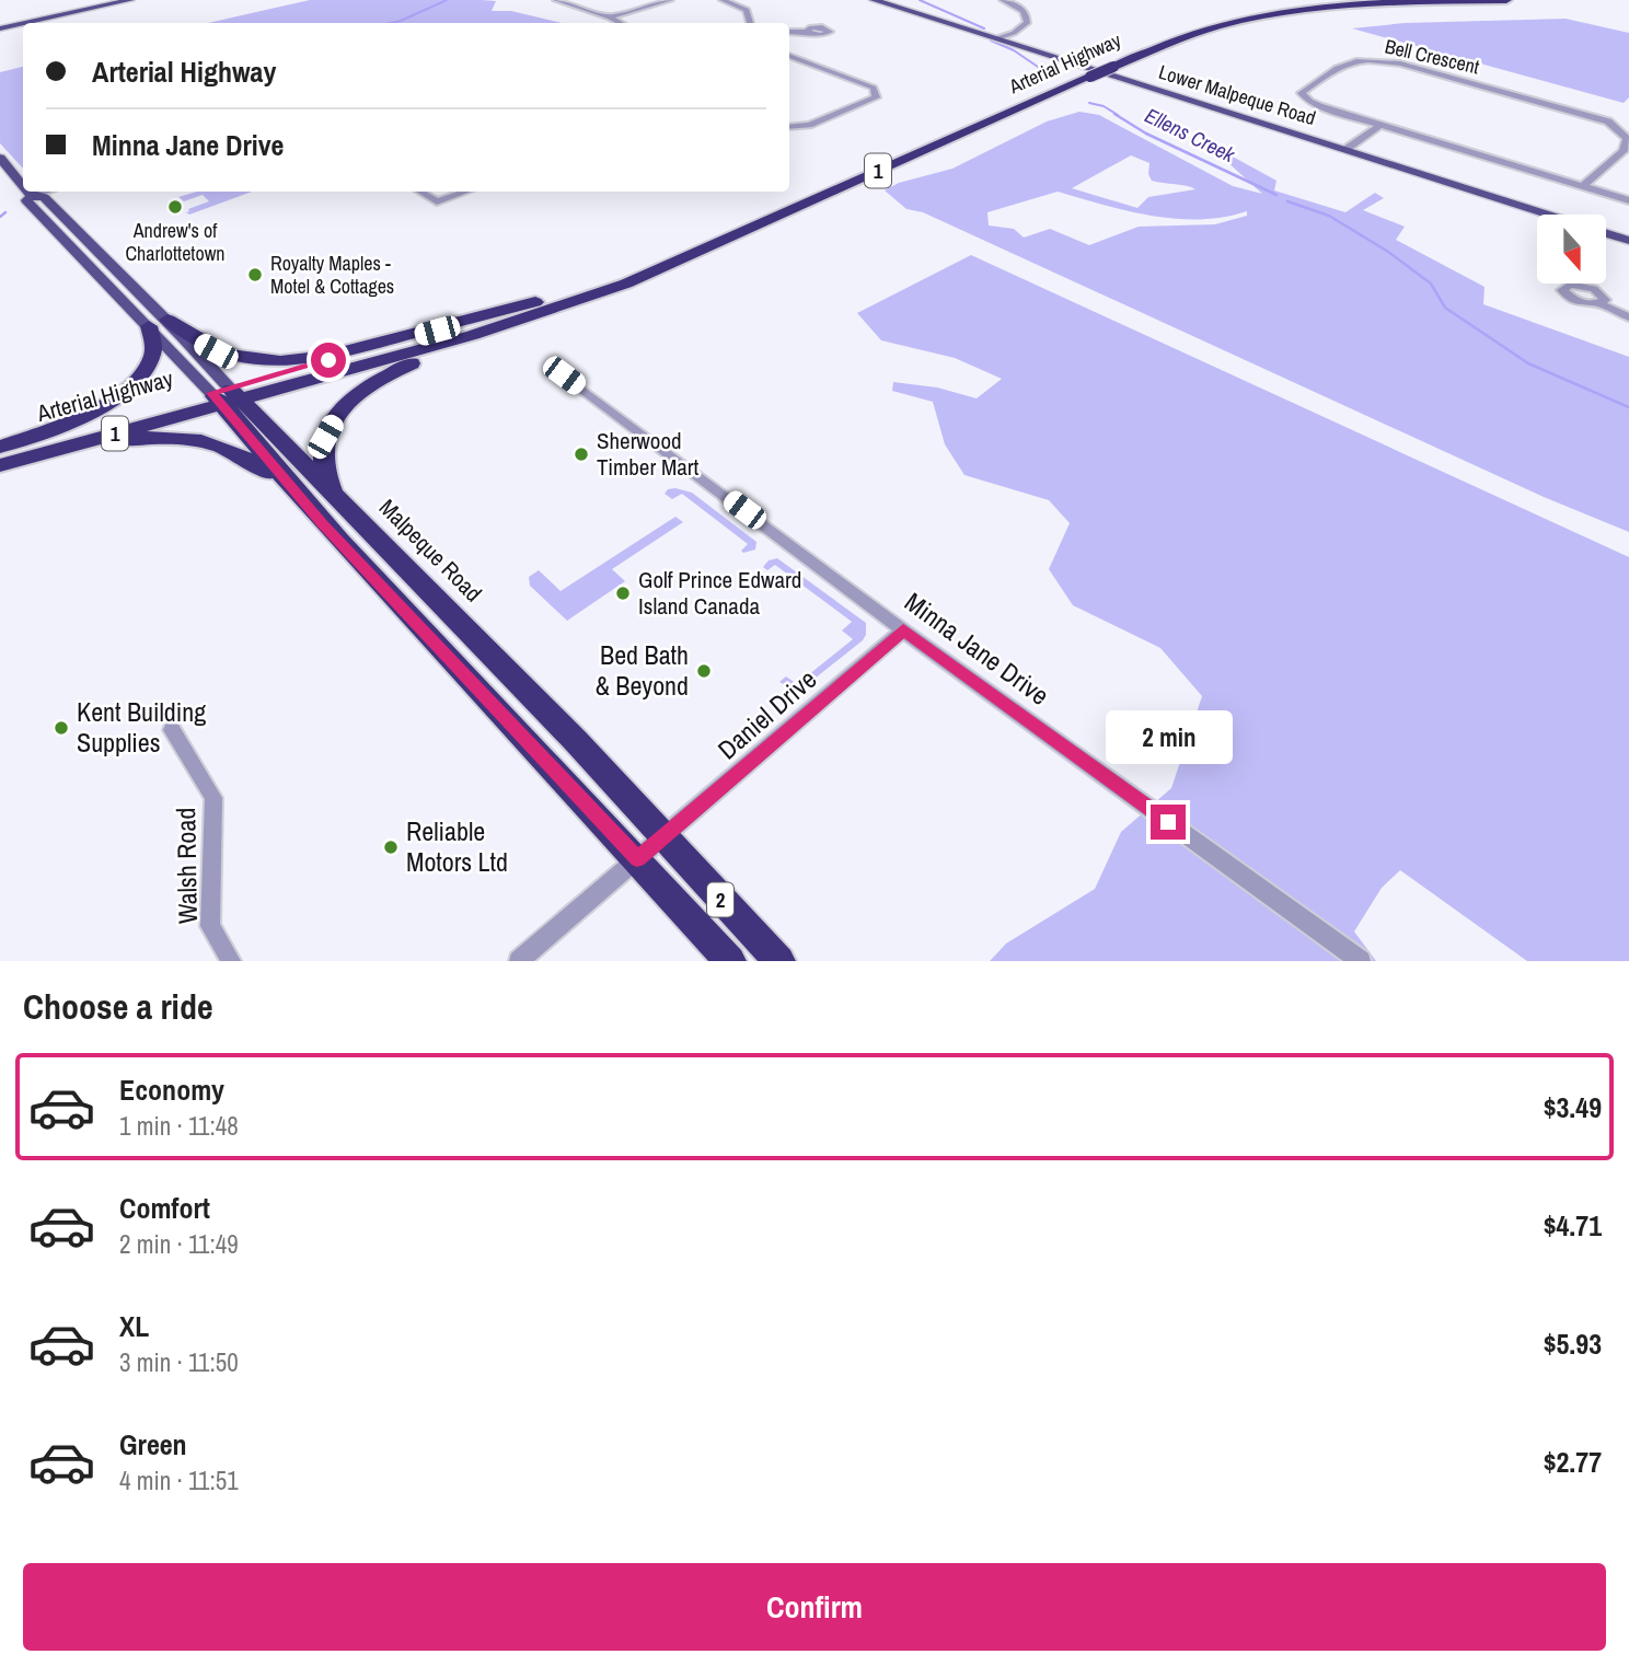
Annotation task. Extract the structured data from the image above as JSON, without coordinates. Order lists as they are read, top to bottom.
{
  "streets": {
    "highway": [
      "Arterial Highway",
      "1",
      "Malpeque Road",
      "2"
    ],
    "main road": ["Lower Malpeque Road"],
    "street": [
      "Bell Crescent",
      "Minna Jane Drive",
      "Daniel Drive",
      "Walsh Road"
    ]
  },
  "crossings": [
    ["Arterial Highway", "Malpeque Road"],
    ["Malpeque Road", "Daniel Drive"],
    ["Minna Jane Drive", "Daniel Drive"]
  ],
  "water": ["Ellens Creek"],
  "places": [
    "Andrew's of Charlottetown",
    "Royalty Maples - Motel & Cottages",
    "Sherwood Timber Mart",
    "Golf Prince Edward Island Canada",
    "Bed Bath & Beyond",
    "Kent Building Supplies",
    "Reliable Motors Ltd"
  ],
  "north": "bottom",
  "page": {
    "banner": ["Arterial Highway", "Minna Jane Drive"],
    "bubble": "2 min",
    "heading": "Choose a ride",
    "list": [
      {
        "name": "Economy",
        "note": "1 min · 11:48",
        "value": "$3.49"
      },
      {
        "name": "Comfort",
        "note": "2 min · 11:49",
        "value": "$4.71"
      },
      {
        "name": "XL",
        "note": "3 min · 11:50",
        "value": "$5.93"
      },
      {
        "name": "Green",
        "note": "4 min · 11:51",
        "value": "$2.77"
      }
    ],
    "buttons": "Confirm"
  }
}
